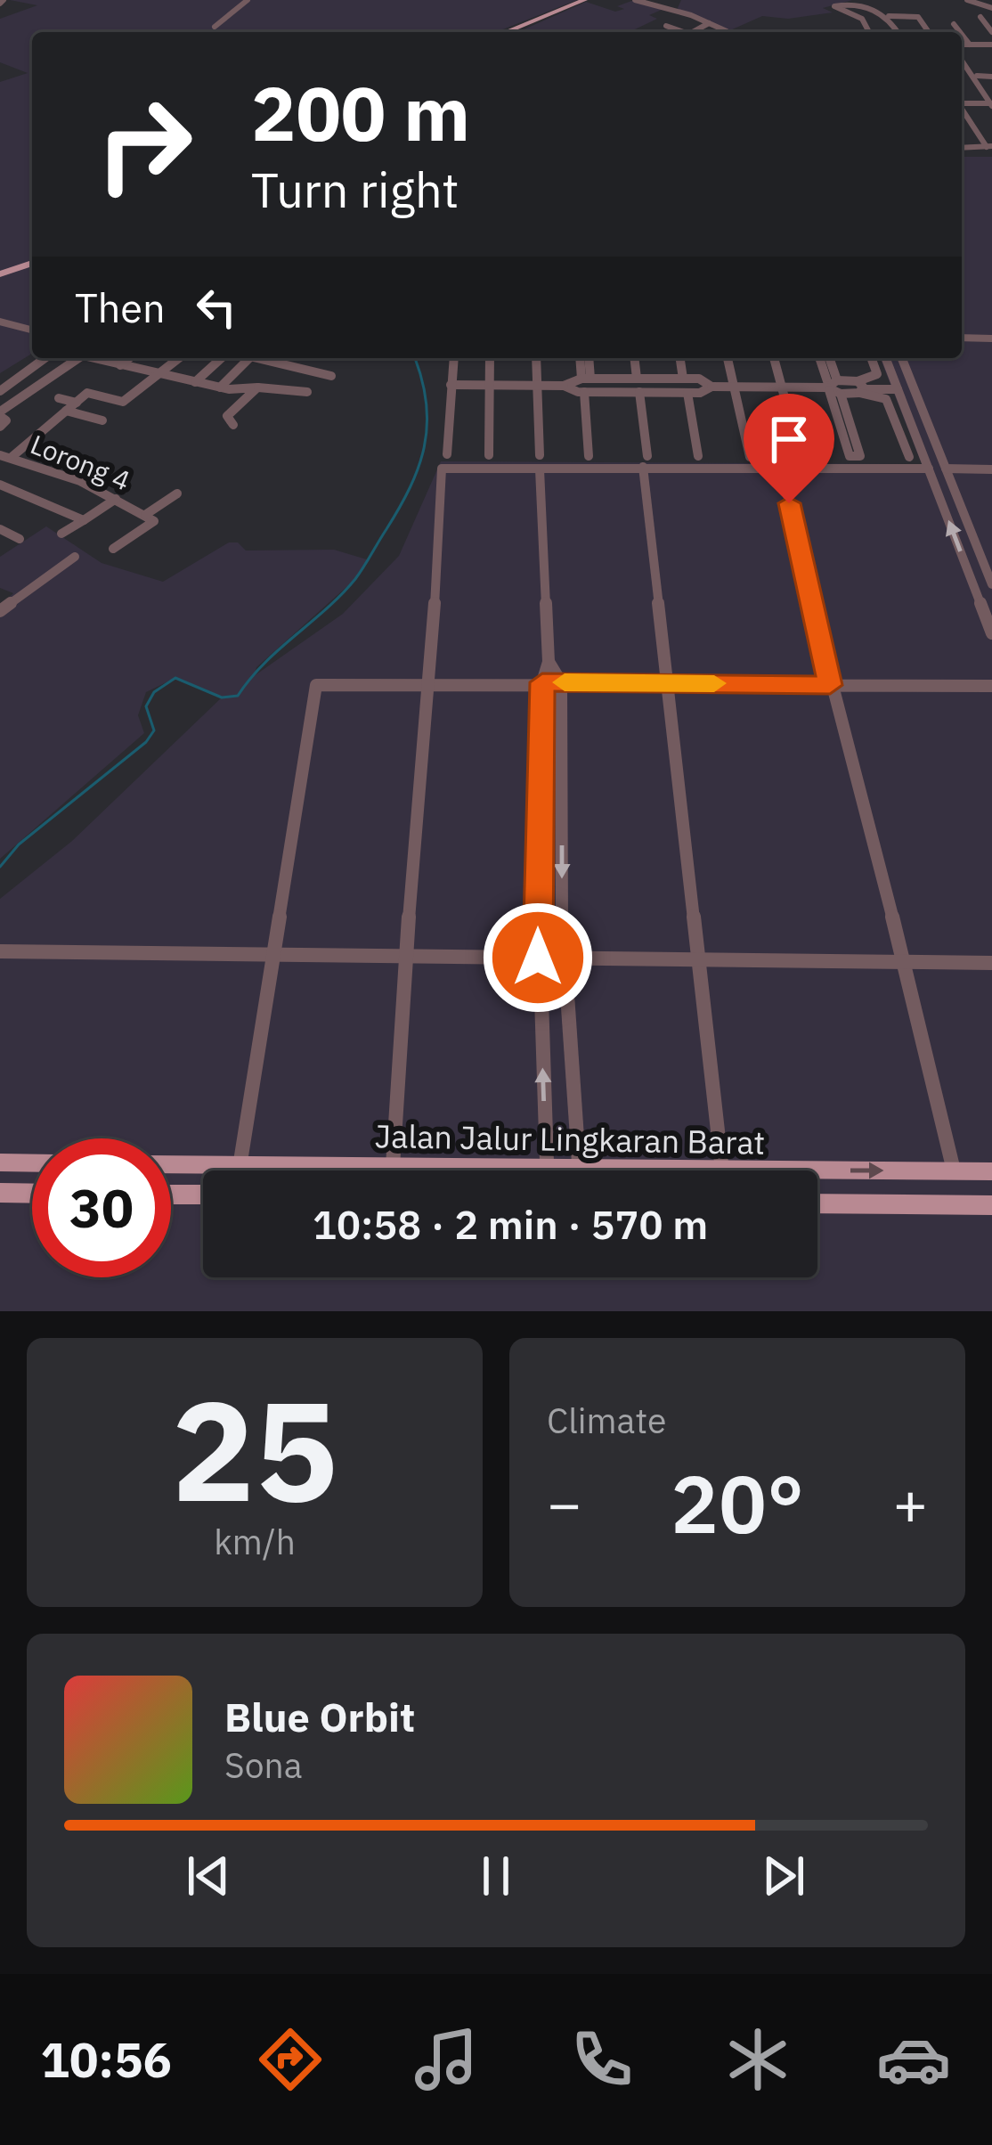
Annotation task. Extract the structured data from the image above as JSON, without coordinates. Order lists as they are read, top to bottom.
{
  "streets": {
    "main road": ["Jalan Jalur Lingkaran Barat"],
    "street": ["Lorong 4"]
  },
  "page": {
    "turn": ["200 m", "Turn right"],
    "then": "Then",
    "limit": "30",
    "trip": "10:58 · 2 min · 570 m",
    "tile": [
      ["25", "km/h"],
      "Climate"
    ],
    "heat": ["−", "20°", "+"],
    "song": ["Blue Orbit", "Sona"],
    "tabs": "10:56"
  }
}
